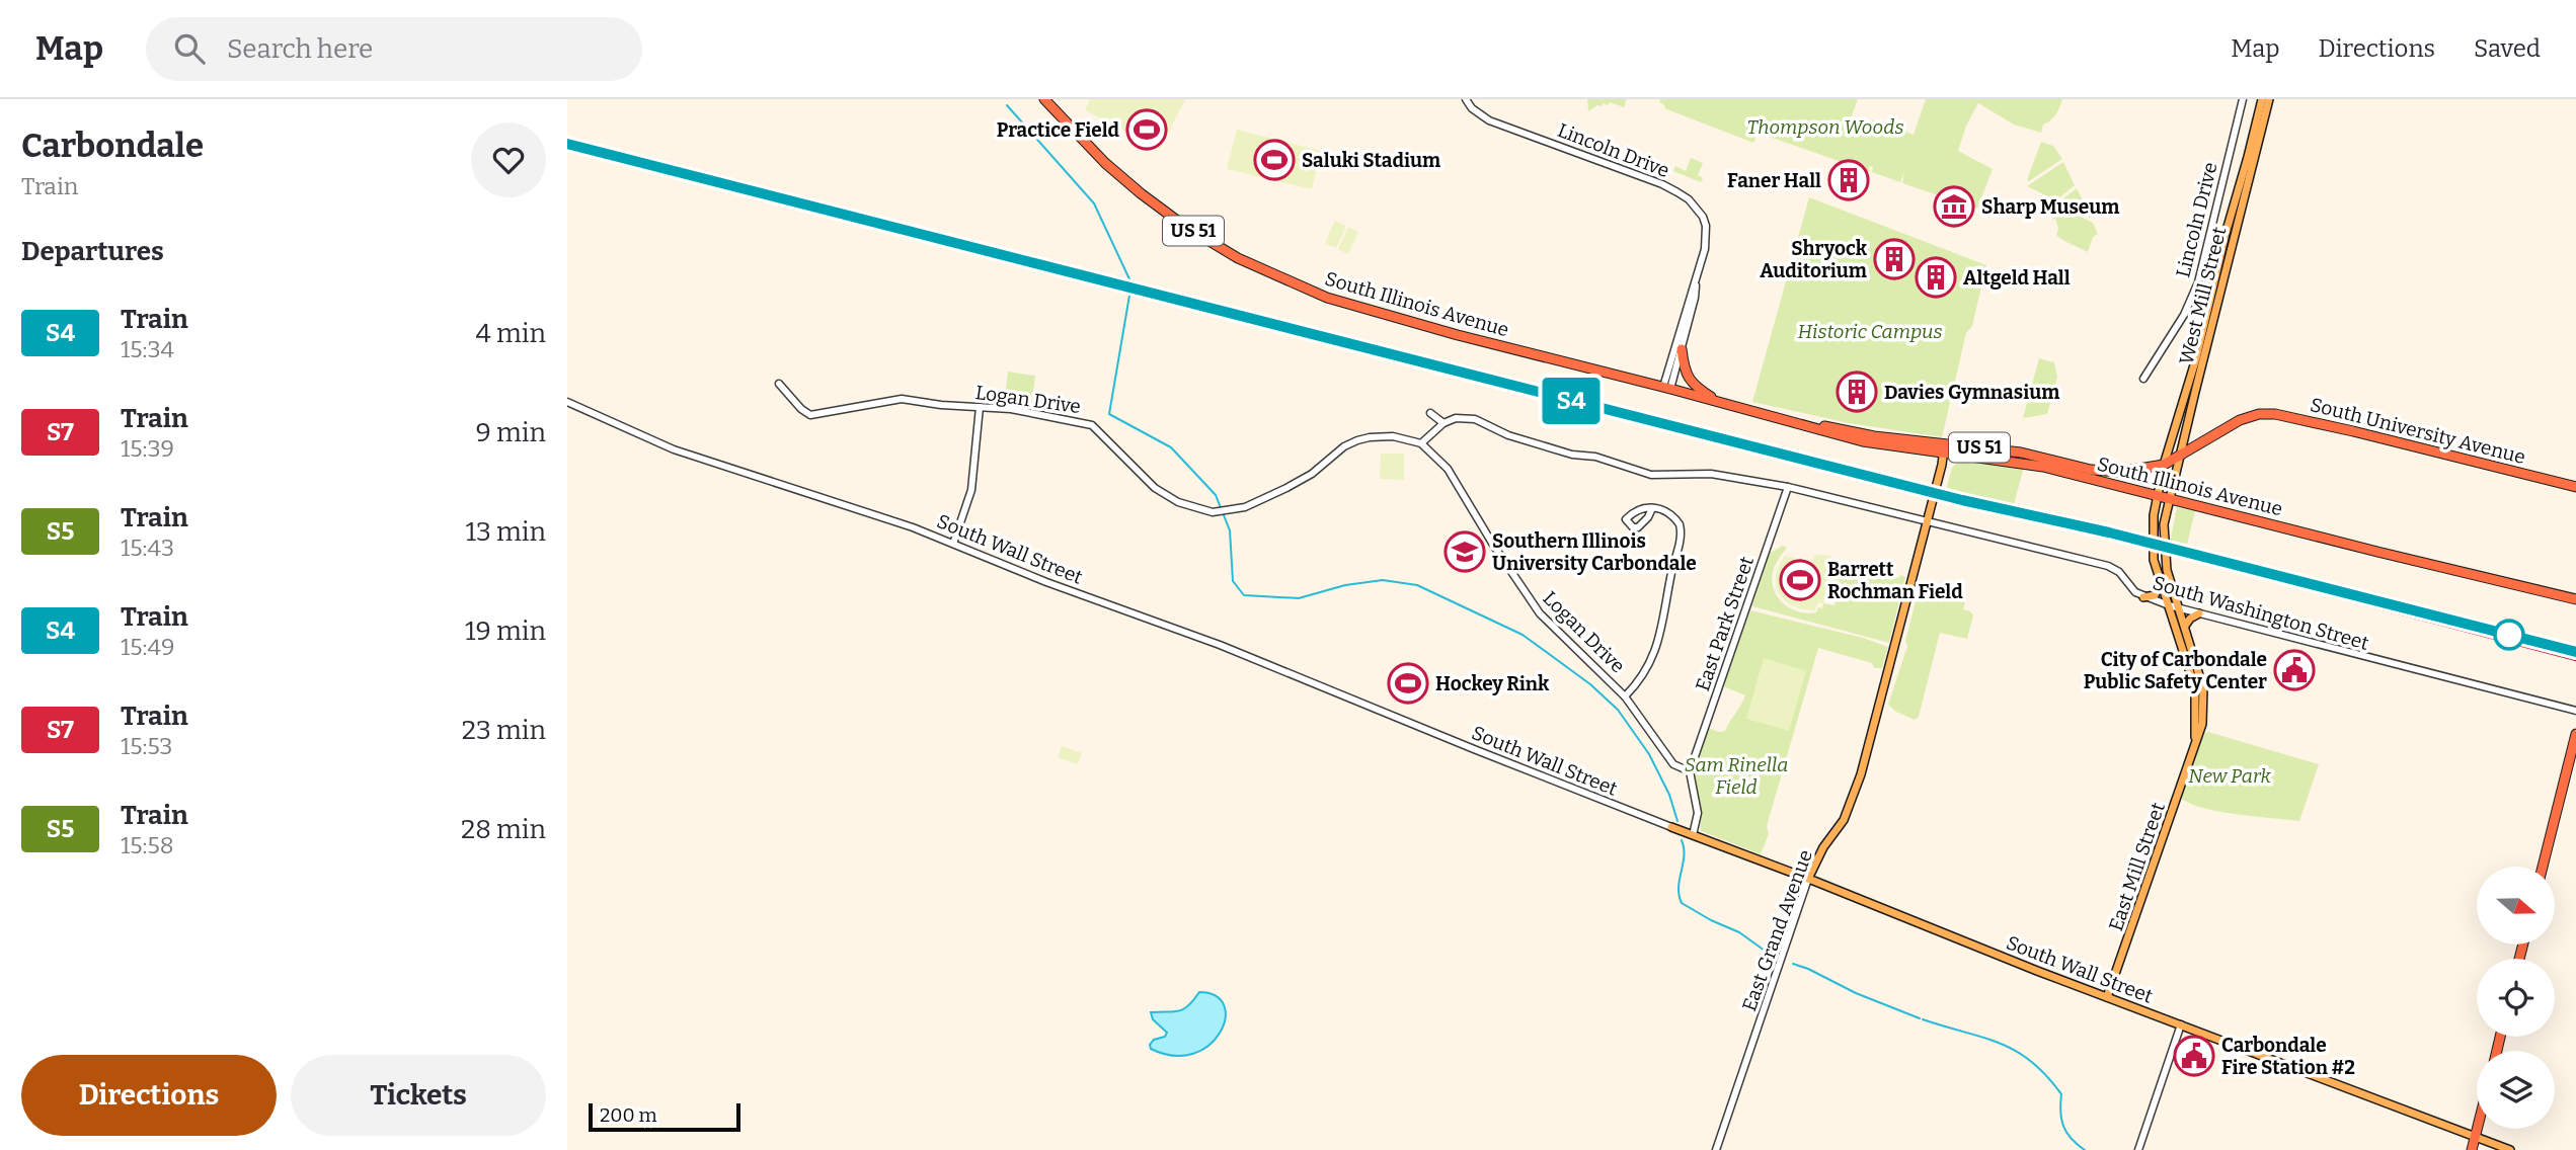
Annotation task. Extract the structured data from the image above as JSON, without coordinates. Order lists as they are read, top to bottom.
{
  "streets": {
    "highway": ["US 51", "South Illinois Avenue", "South University Avenue"],
    "main road": [
      "West Mill Street",
      "South Wall Street",
      "East Mill Street",
      "East Grand Avenue"
    ],
    "street": [
      "Lincoln Drive",
      "Logan Drive",
      "South Washington Street",
      "East Park Street"
    ]
  },
  "crossings": [
    ["Lincoln Drive", "South Illinois Avenue"],
    ["West Mill Street", "South Illinois Avenue"],
    ["West Mill Street", "East Mill Street"],
    ["South Illinois Avenue", "South University Avenue"],
    ["South Illinois Avenue", "East Mill Street"],
    ["South Illinois Avenue", "East Grand Avenue"],
    ["Logan Drive", "East Park Street"],
    ["South Wall Street", "East Mill Street"],
    ["South Wall Street", "East Grand Avenue"],
    ["South Washington Street", "East Park Street"],
    ["South Washington Street", "East Mill Street"],
    ["South Washington Street", "East Grand Avenue"]
  ],
  "parks": [
    "Thompson Woods",
    "Historic Campus",
    "Sam Rinella Field",
    "New Park"
  ],
  "places": {
    "sports": [
      "Practice Field",
      "Saluki Stadium",
      "Barrett Rochman Field",
      "Hockey Rink"
    ],
    "building": [
      "Faner Hall",
      "Shryock Auditorium",
      "Altgeld Hall",
      "Davies Gymnasium"
    ],
    "museum": ["Sharp Museum"],
    "school or university": ["Southern Illinois University Carbondale"],
    "public building": ["City of Carbondale Public Safety Center", "Carbondale Fire Station #2"]
  },
  "scale_bar": "200 m",
  "north": "right",
  "page": {
    "header": "Map",
    "search": "Search here",
    "nav": ["Map", "Directions", "Saved"],
    "heading": [
      ["Carbondale", "Train"],
      "Departures"
    ],
    "on_map": "S4",
    "list": [
      {
        "mark": "S4",
        "name": "Train",
        "note": "15:34",
        "value": "4 min"
      },
      {
        "mark": "S7",
        "name": "Train",
        "note": "15:39",
        "value": "9 min"
      },
      {
        "mark": "S5",
        "name": "Train",
        "note": "15:43",
        "value": "13 min"
      },
      {
        "mark": "S4",
        "name": "Train",
        "note": "15:49",
        "value": "19 min"
      },
      {
        "mark": "S7",
        "name": "Train",
        "note": "15:53",
        "value": "23 min"
      },
      {
        "mark": "S5",
        "name": "Train",
        "note": "15:58",
        "value": "28 min"
      }
    ],
    "buttons": ["Directions", "Tickets"],
    "scale": "200 m"
  }
}
